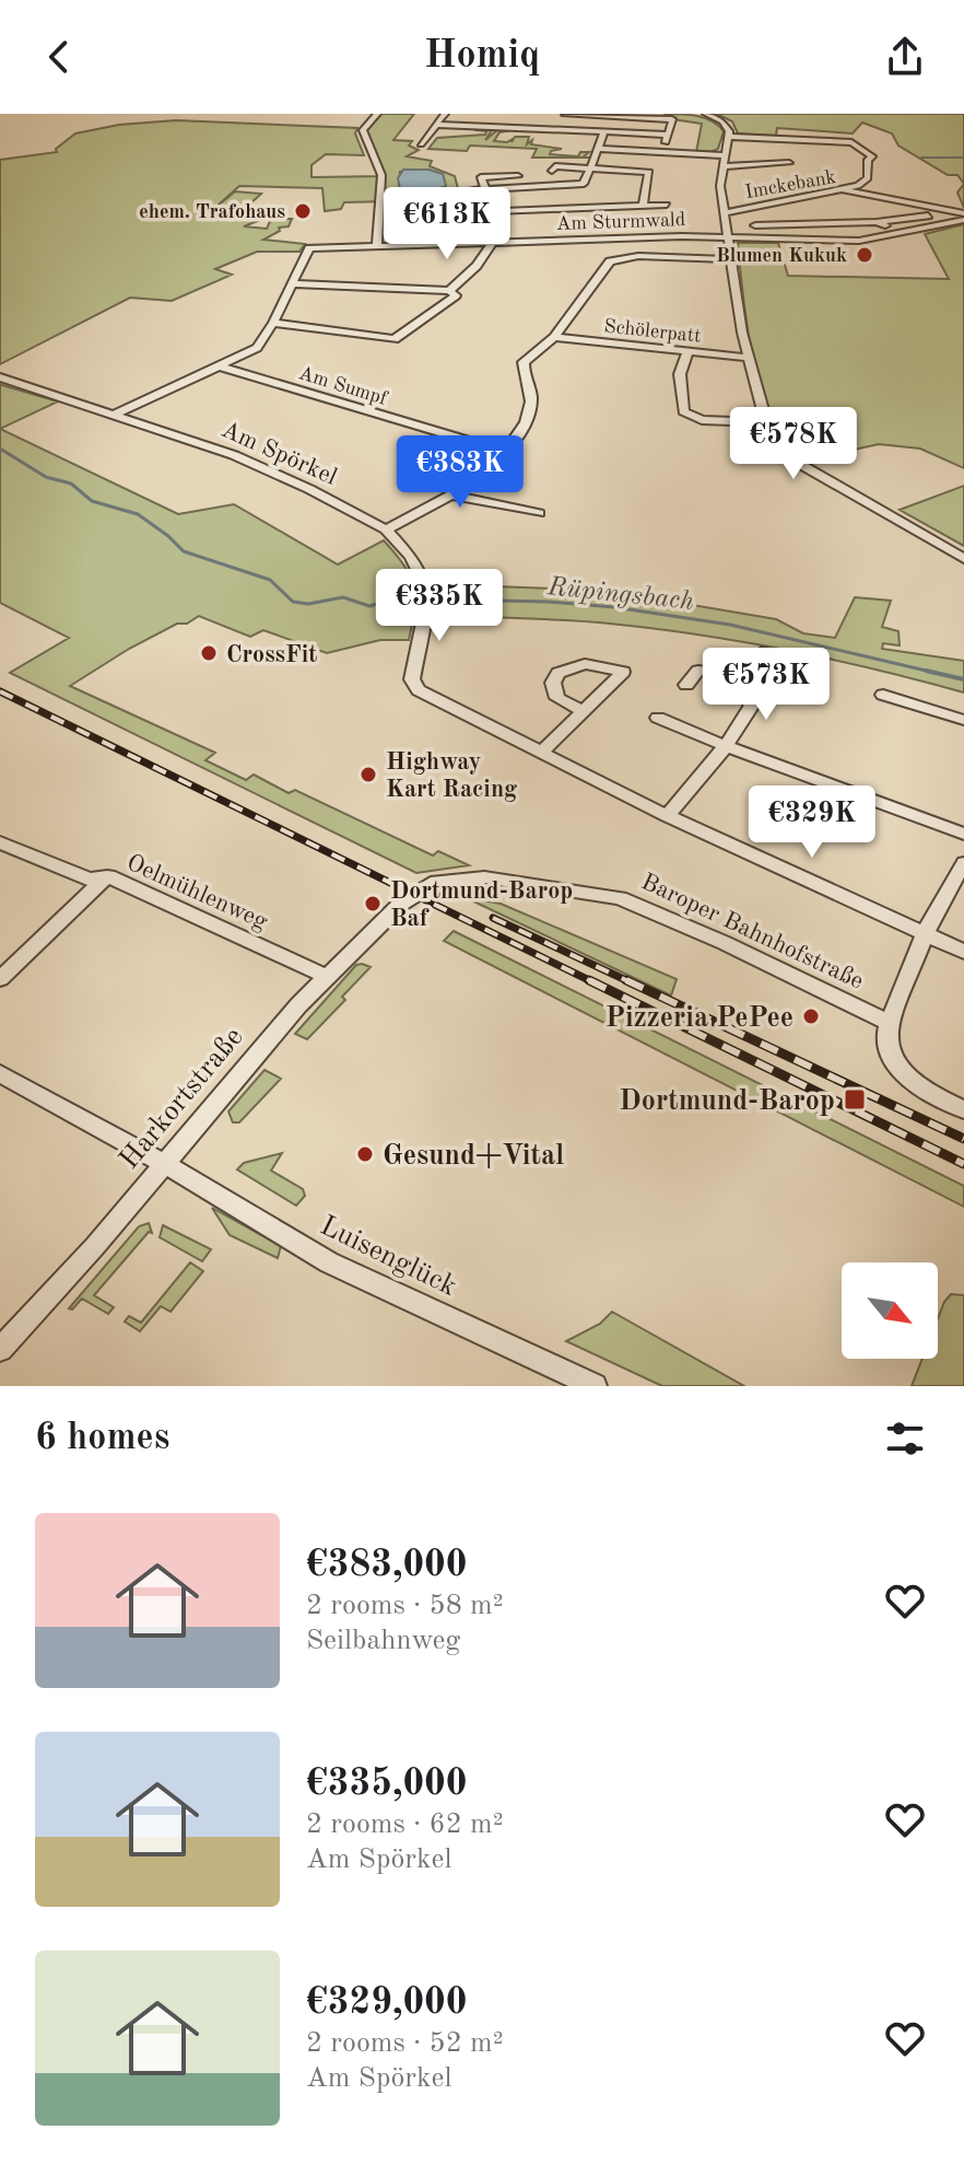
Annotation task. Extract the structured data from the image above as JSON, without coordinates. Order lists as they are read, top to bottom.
{
  "streets": {
    "street": [
      "Imckebank",
      "Am Sturmwald",
      "Schölerpatt",
      "Am Sumpf",
      "Am Spörkel",
      "Oelmühlenweg",
      "Baroper Bahnhofstraße",
      "Harkortstraße",
      "Luisenglück"
    ]
  },
  "crossings": [
    ["Imckebank", "Am Sturmwald"],
    ["Am Sturmwald", "Am Sumpf"],
    ["Am Sturmwald", "Am Spörkel"],
    ["Oelmühlenweg", "Harkortstraße"],
    ["Baroper Bahnhofstraße", "Harkortstraße"],
    ["Harkortstraße", "Luisenglück"]
  ],
  "water": ["Rüpingsbach"],
  "places": {
    "other": [
      "ehem. Trafohaus",
      "Blumen Kukuk",
      "CrossFit",
      "Highway Kart Racing",
      "Dortmund-Barop Baf",
      "Pizzeria PePee",
      "Gesund+Vital"
    ],
    "transit": ["Dortmund-Barop"]
  },
  "north": "bottom right",
  "page": {
    "header": "Homiq",
    "price": [
      "€613K",
      "€578K",
      "€383K",
      "€335K",
      "€573K",
      "€329K"
    ],
    "heading": "6 homes",
    "list": [
      {
        "name": "€383,000",
        "note": "2 rooms · 58 m² · Seilbahnweg"
      },
      {
        "name": "€335,000",
        "note": "2 rooms · 62 m² · Am Spörkel"
      },
      {
        "name": "€329,000",
        "note": "2 rooms · 52 m² · Am Spörkel"
      }
    ]
  }
}
